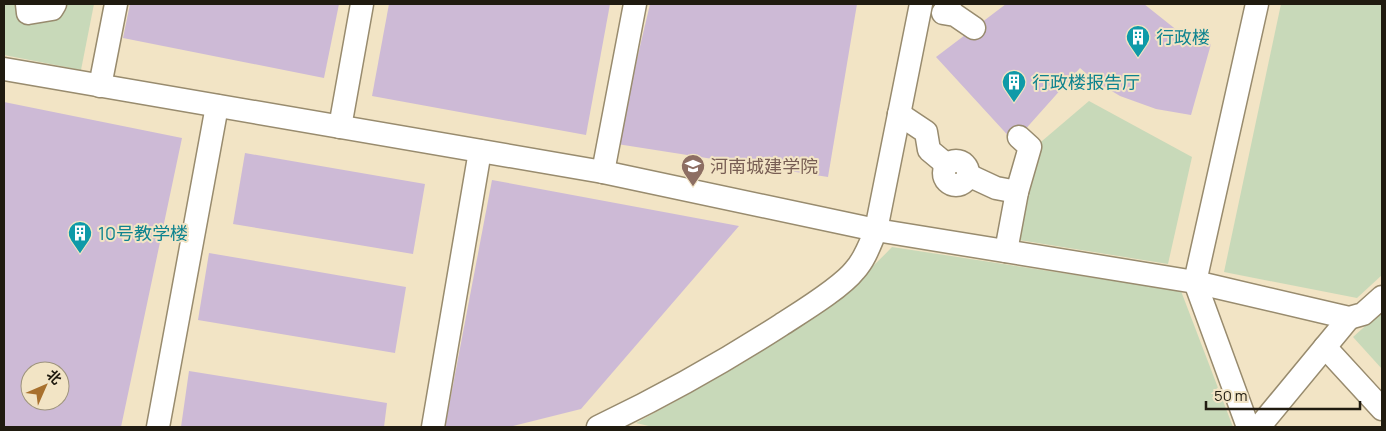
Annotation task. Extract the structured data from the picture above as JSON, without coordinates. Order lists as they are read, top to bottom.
{
  "places": {
    "building": ["行政楼", "行政楼报告厅", "10号教学楼"],
    "school or university": ["河南城建学院"]
  },
  "scale_bar": "50 m",
  "north": "top right"
}
